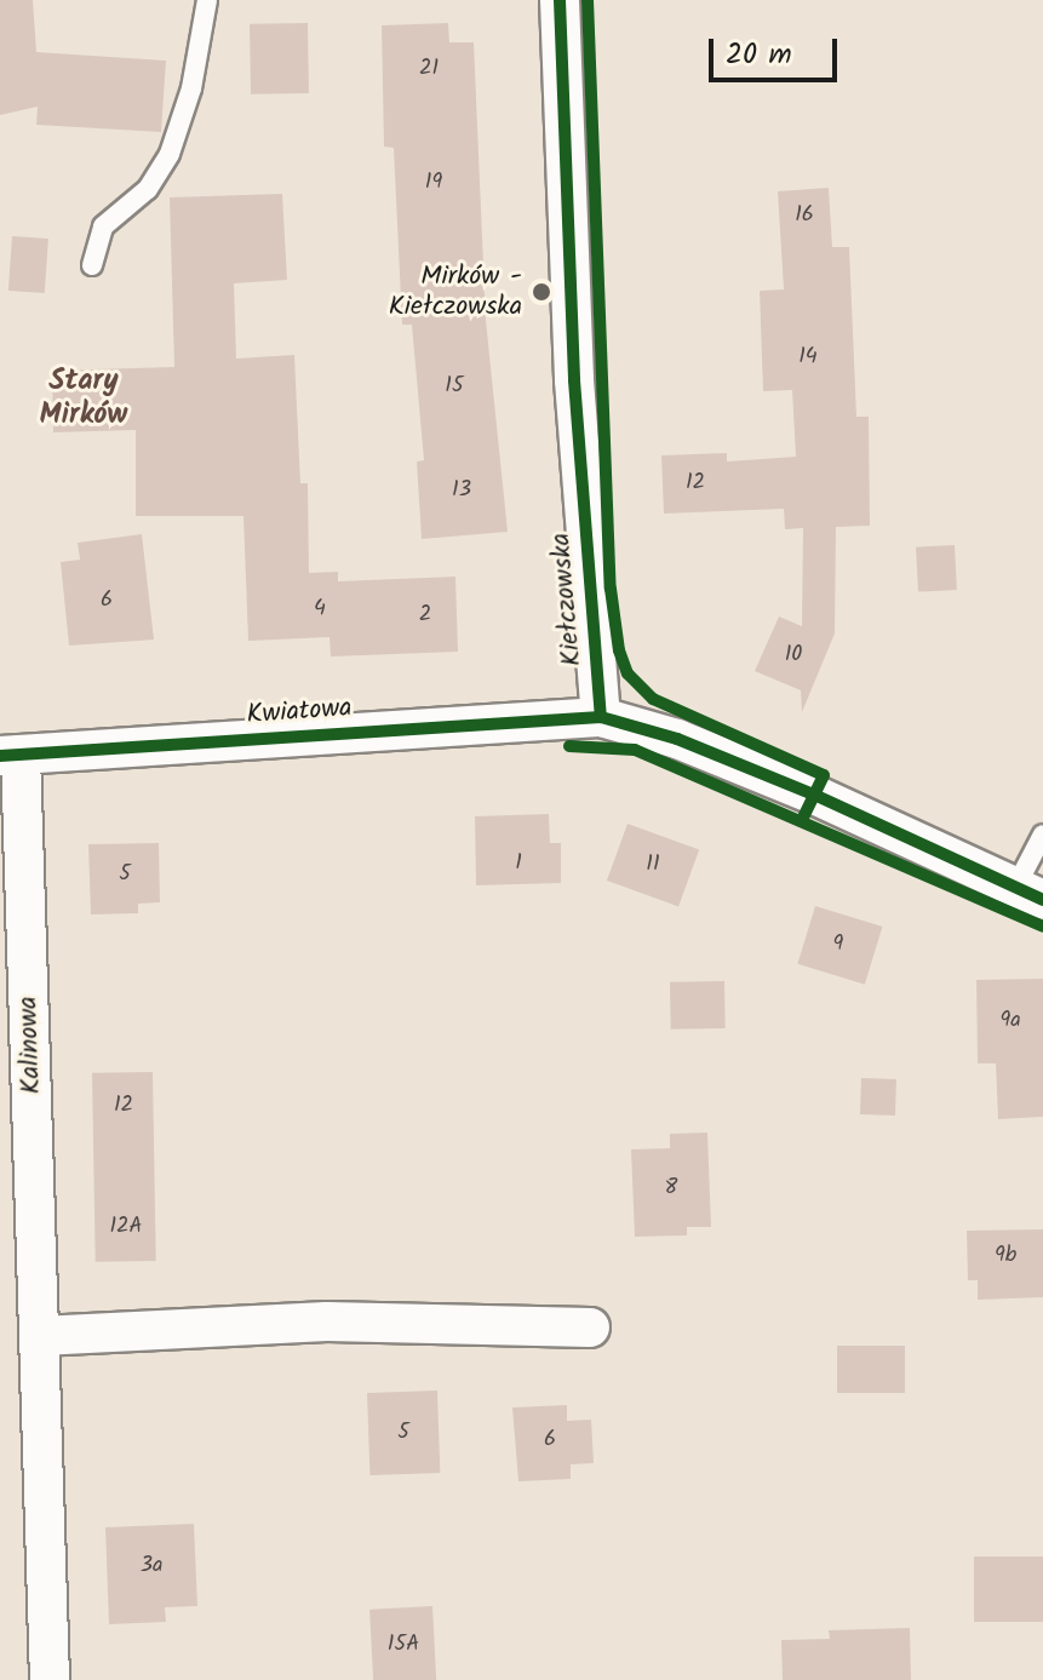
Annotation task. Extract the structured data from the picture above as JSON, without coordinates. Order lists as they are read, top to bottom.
{
  "streets": {
    "street": ["Kiełczowska", "Kwiatowa", "Kalinowa"]
  },
  "crossings": [
    ["Kiełczowska", "Kwiatowa"],
    ["Kwiatowa", "Kalinowa"]
  ],
  "districts": ["Stary Mirków"],
  "places": ["Mirków - Kiełczowska"],
  "house_numbers": [
    "21",
    "19",
    "16",
    "14",
    "15",
    "12",
    "13",
    "6",
    "4",
    "2",
    "10",
    "1",
    "11",
    "5",
    "9",
    "9a",
    "12",
    "8",
    "12A",
    "9b",
    "5",
    "6",
    "3a",
    "15A"
  ],
  "scale_bar": "20 m"
}
